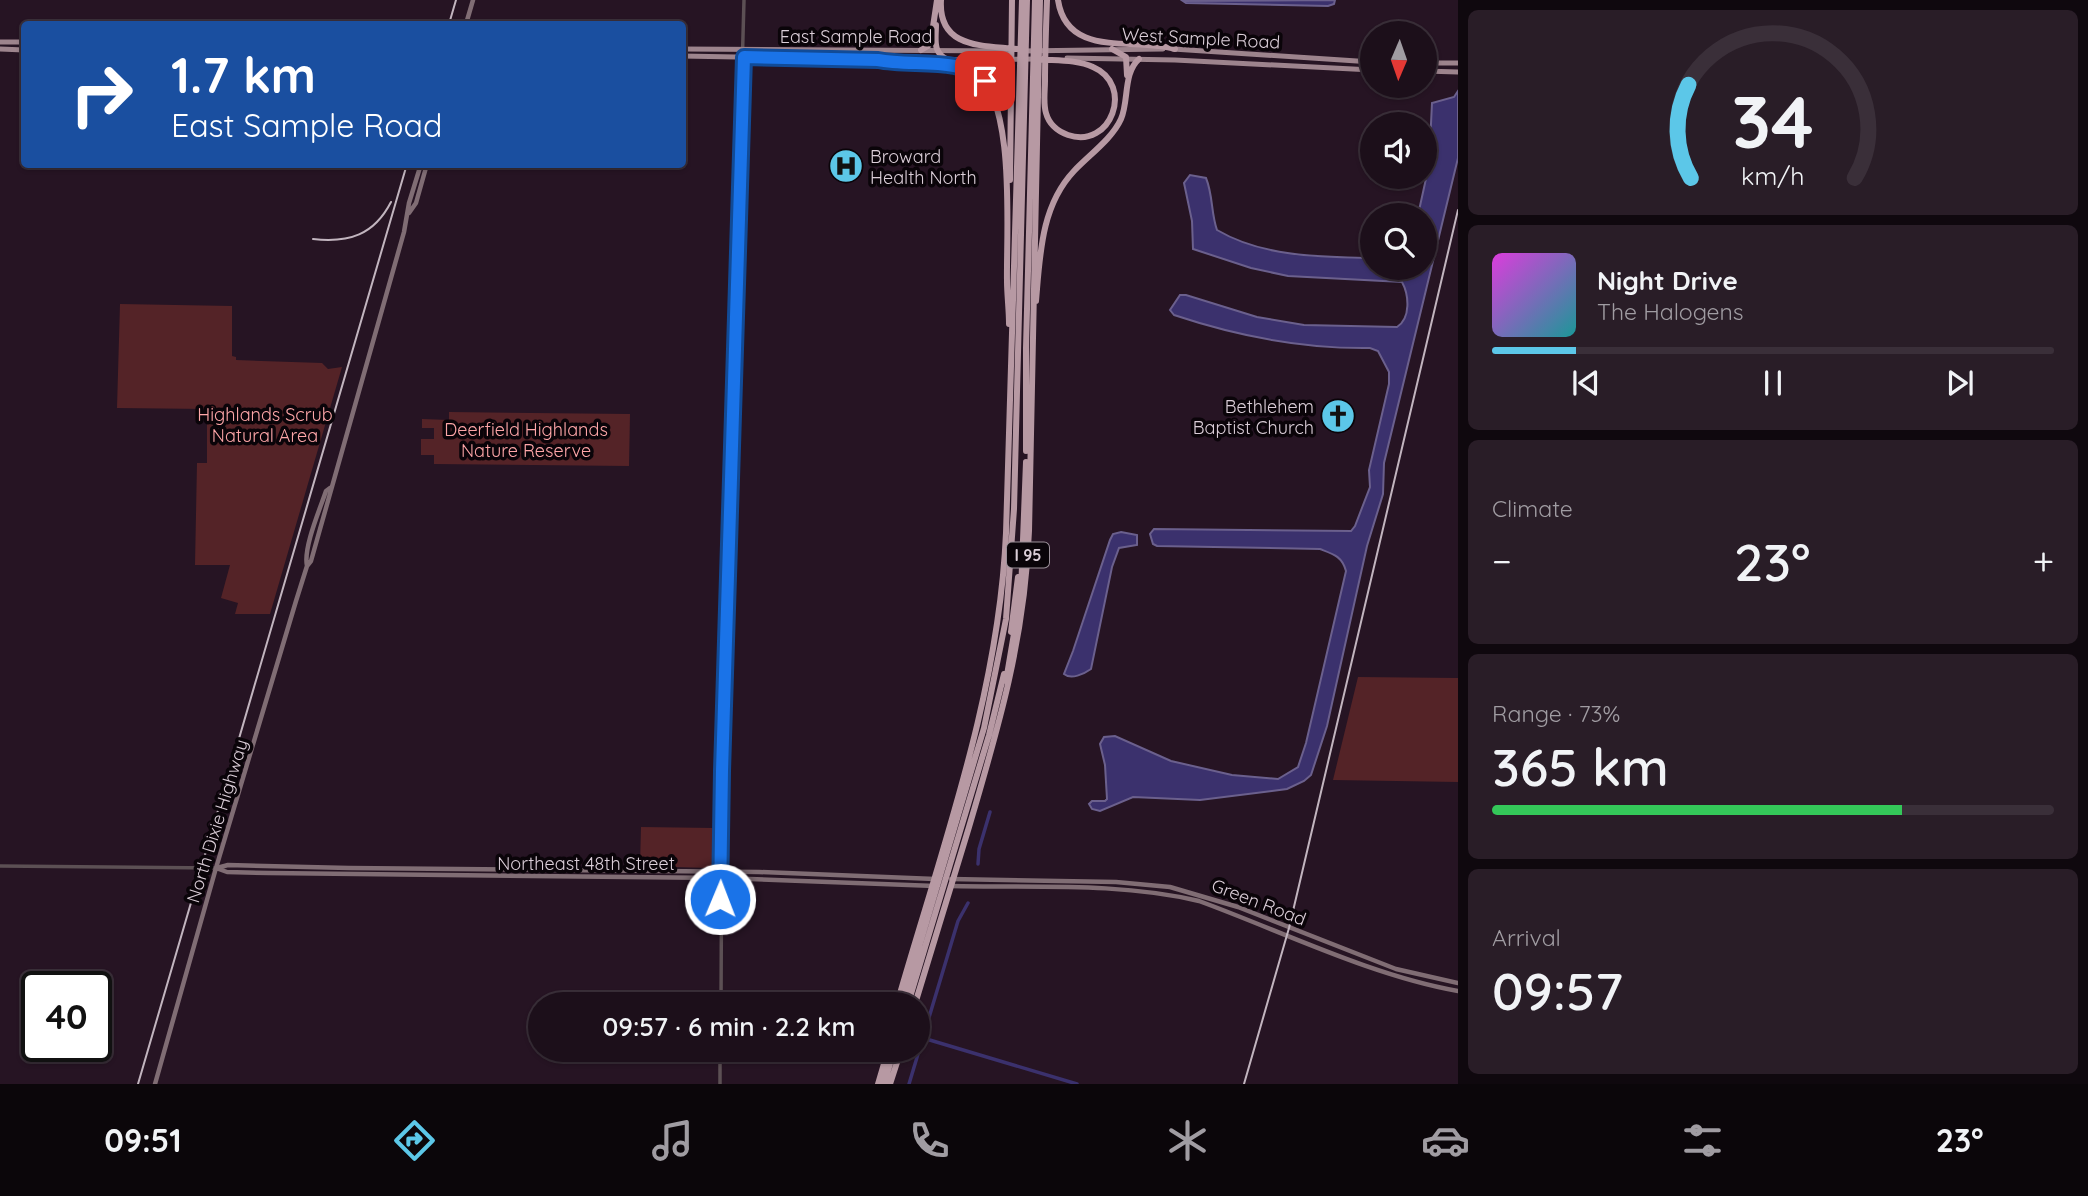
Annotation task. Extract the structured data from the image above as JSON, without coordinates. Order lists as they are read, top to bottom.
{
  "streets": {
    "highway": ["I 95"],
    "main road": [
      "East Sample Road",
      "West Sample Road",
      "North Dixie Highway",
      "Northeast 48th Street",
      "Green Road"
    ]
  },
  "crossings": [
    ["East Sample Road", "West Sample Road"],
    ["North Dixie Highway", "Northeast 48th Street"],
    ["Northeast 48th Street", "Green Road"]
  ],
  "parks": ["Highlands Scrub Natural Area", "Deerfield Highlands Nature Reserve"],
  "places": {
    "hospital": ["Broward Health North"],
    "church": ["Bethlehem Baptist Church"]
  },
  "north": "bottom",
  "page": {
    "turn": ["1.7 km", "East Sample Road"],
    "song": ["Night Drive", "The Halogens"],
    "tile": [
      "Climate",
      ["Range · 73%", "365 km"],
      ["Arrival", "09:57"]
    ],
    "heat": ["−", "23°", "+"],
    "limit": "40",
    "trip": "09:57 · 6 min · 2.2 km",
    "tabs": ["09:51", "23°"],
    "gauge": ["34", "km/h"]
  }
}
